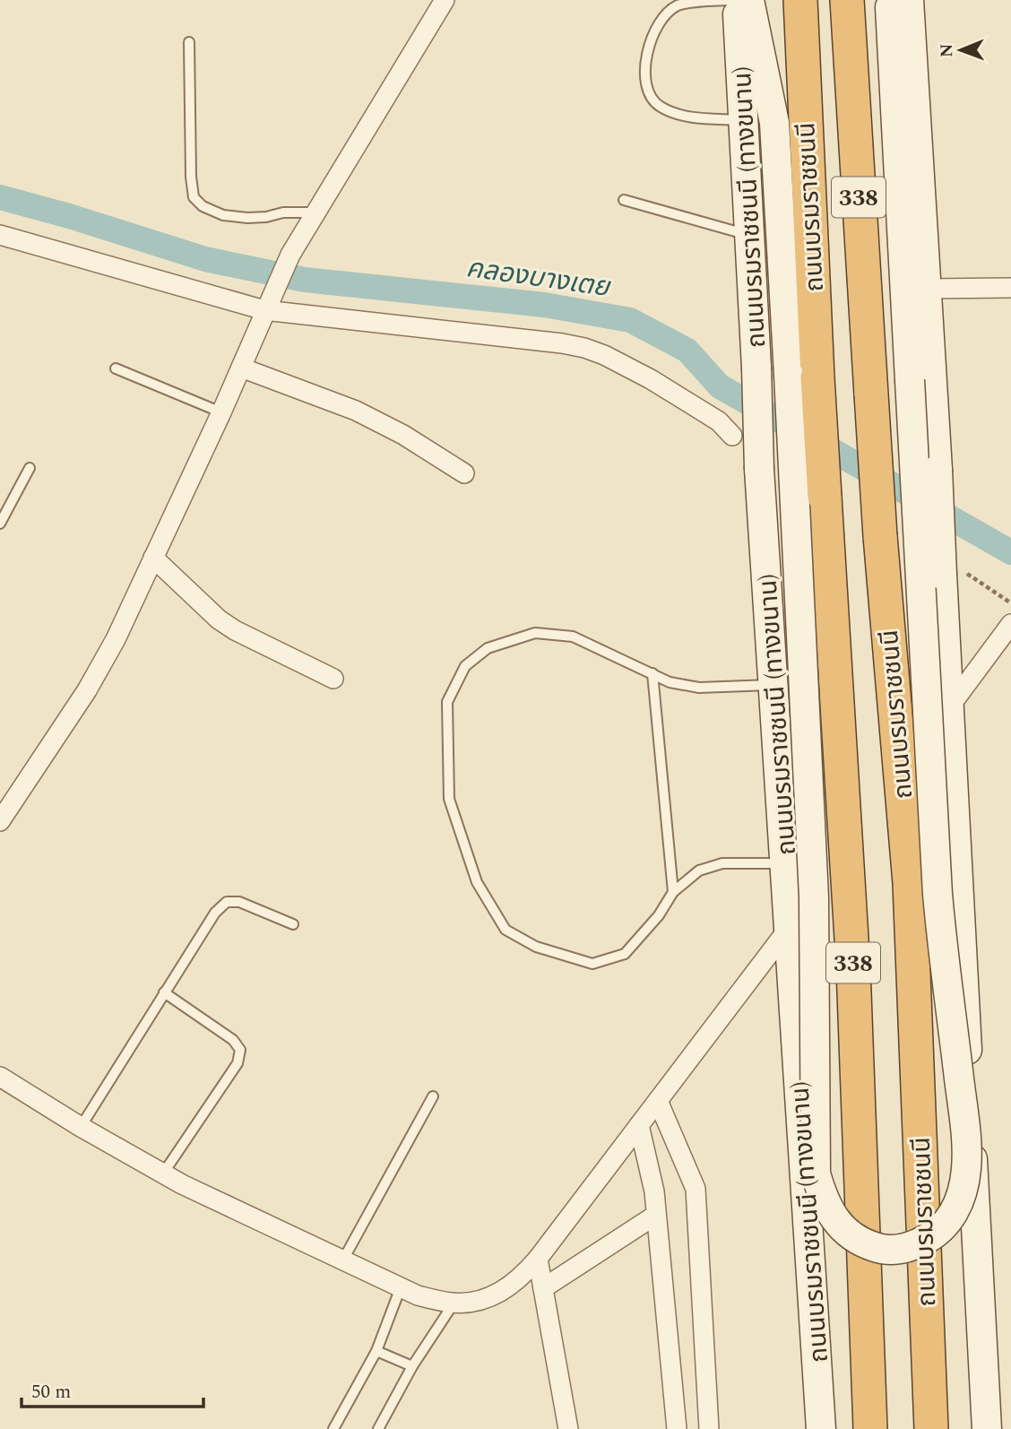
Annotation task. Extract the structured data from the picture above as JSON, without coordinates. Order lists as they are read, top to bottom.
{
  "streets": {
    "highway": ["338", "ถนนบรมราชชนนี"],
    "main road": ["ถนนบรมราชชนนี (ทางขนาน)"]
  },
  "water": ["คลองบางเตย"],
  "scale_bar": "50 m",
  "north": "left"
}
